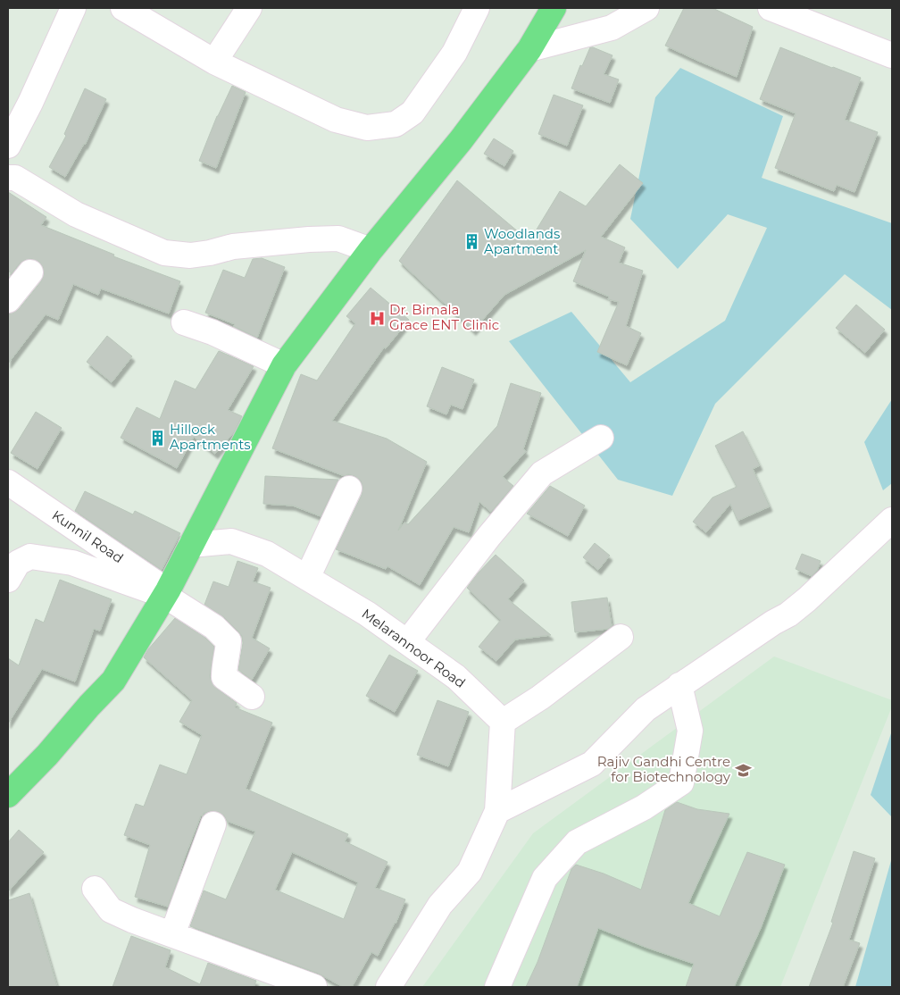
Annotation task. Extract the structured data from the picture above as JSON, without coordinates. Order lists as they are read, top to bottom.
{
  "streets": {
    "street": ["Kunnil Road", "Melarannoor Road"]
  },
  "places": {
    "building": ["Woodlands Apartment", "Hillock Apartments"],
    "hospital": ["Dr. Bimala Grace ENT Clinic"],
    "school or university": ["Rajiv Gandhi Centre for Biotechnology"]
  }
}
